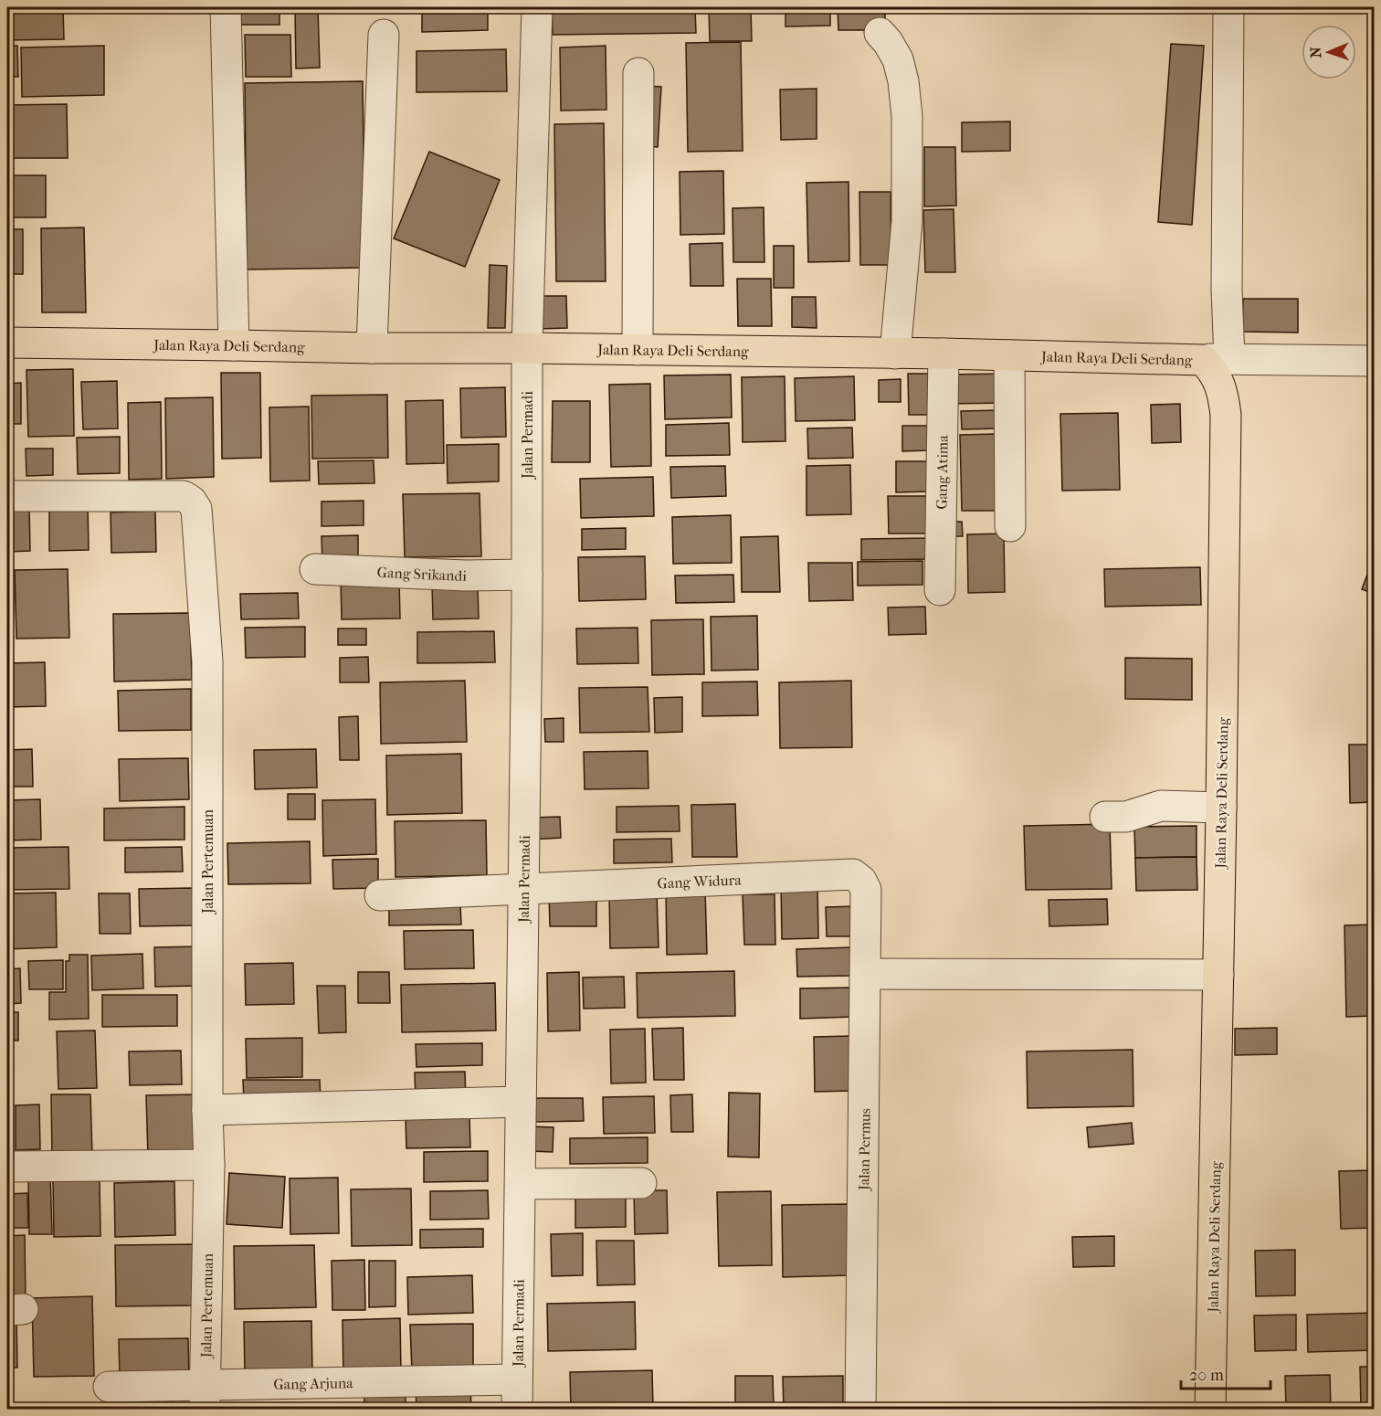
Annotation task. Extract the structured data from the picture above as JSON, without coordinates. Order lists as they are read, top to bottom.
{
  "streets": {
    "main road": ["Jalan Raya Deli Serdang"],
    "street": [
      "Jalan Permadi",
      "Gang Atima",
      "Gang Srikandi",
      "Jalan Pertemuan",
      "Gang Widura",
      "Jalan Permus",
      "Gang Arjuna"
    ]
  },
  "crossings": [
    ["Jalan Raya Deli Serdang", "Jalan Permadi"],
    ["Jalan Raya Deli Serdang", "Gang Atima"],
    ["Jalan Permadi", "Gang Srikandi"],
    ["Jalan Permadi", "Gang Widura"],
    ["Jalan Permadi", "Gang Arjuna"],
    ["Jalan Pertemuan", "Gang Arjuna"],
    ["Gang Widura", "Jalan Permus"]
  ],
  "scale_bar": "20 m",
  "north": "left"
}
